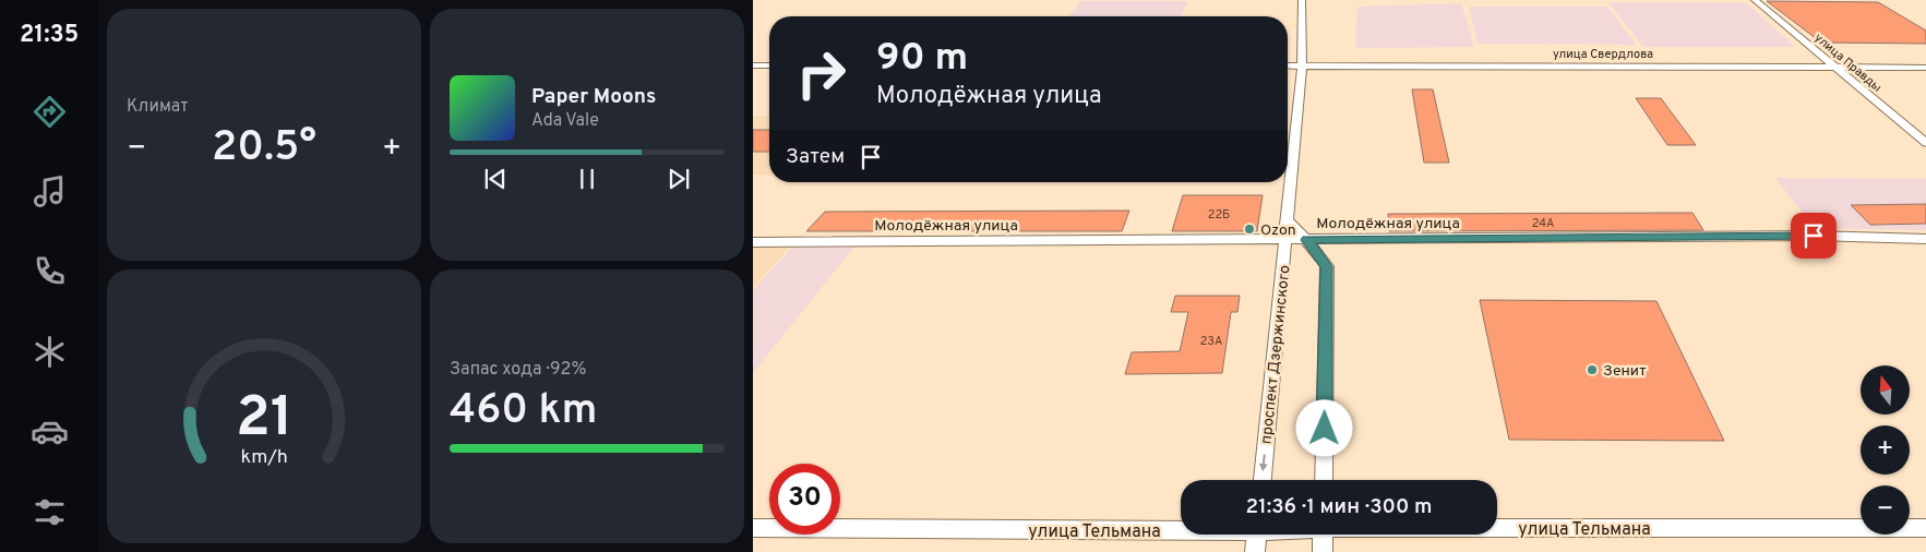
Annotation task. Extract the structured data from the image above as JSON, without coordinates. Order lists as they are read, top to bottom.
{
  "streets": {
    "street": [
      "улица Свердлова",
      "улица Правды",
      "Молодёжная улица",
      "проспект Дзержинского",
      "улица Тельмана"
    ]
  },
  "crossings": [
    ["улица Свердлова", "улица Правды"],
    ["улица Свердлова", "проспект Дзержинского"],
    ["Молодёжная улица", "проспект Дзержинского"]
  ],
  "places": ["Ozon", "Зенит"],
  "house_numbers": ["22Б", "24А", "23А"],
  "north": "top",
  "page": {
    "tabs": "21:35",
    "tile": [
      "Климат",
      ["Запас хода · 92%", "460 km"]
    ],
    "turn": ["90 m", "Молодёжная улица"],
    "song": ["Paper Moons", "Ada Vale"],
    "heat": ["−", "20.5°", "+"],
    "then": "Затем",
    "map_buttons": ["+", "−"],
    "limit": "30",
    "trip": "21:36 · 1 мин · 300 m",
    "gauge": ["21", "km/h"]
  }
}
